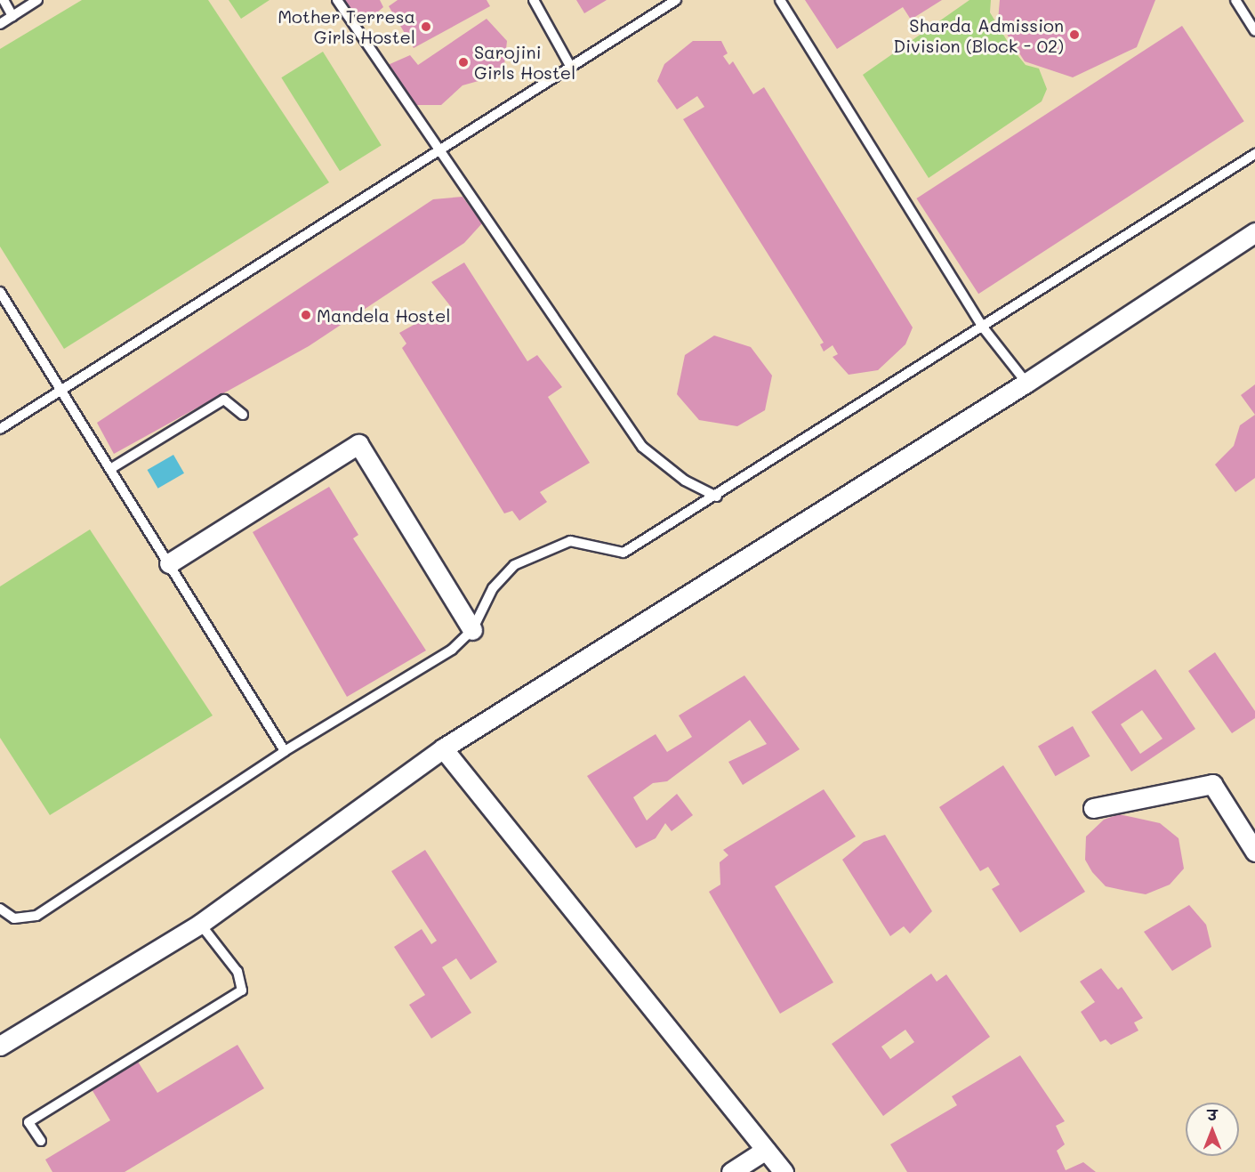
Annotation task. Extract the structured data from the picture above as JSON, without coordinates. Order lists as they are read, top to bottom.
{
  "places": [
    "Mother Terresa Girls Hostel",
    "Sharda Admission Division (Block - 02)",
    "Sarojini Girls Hostel",
    "Mandela Hostel"
  ],
  "north": "top"
}
